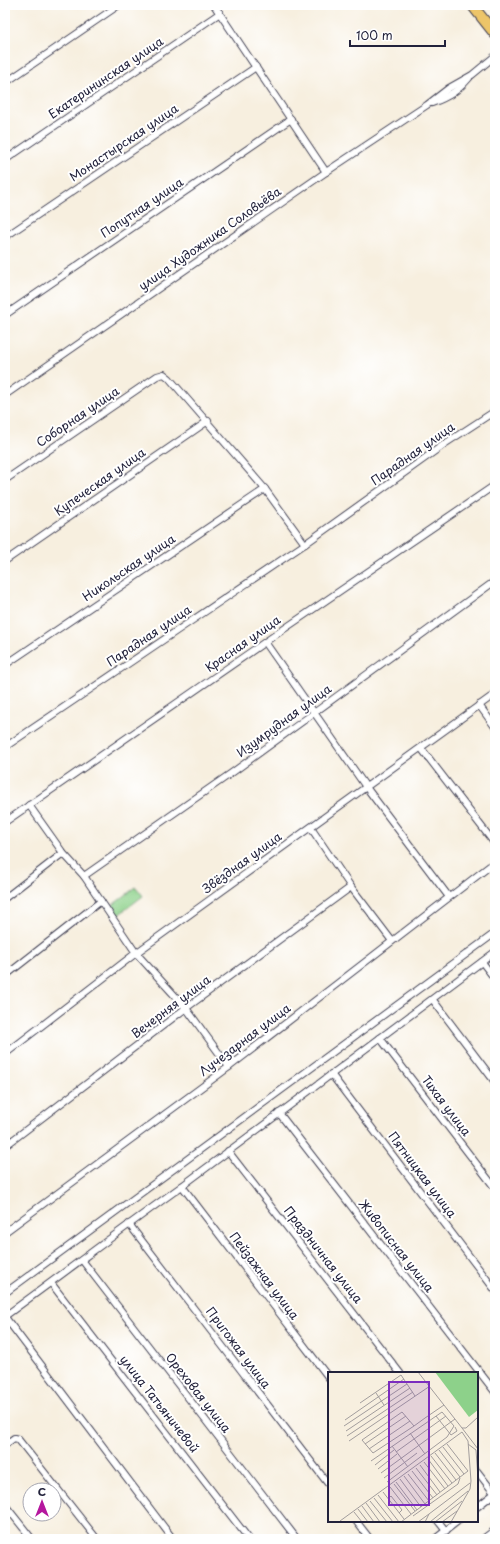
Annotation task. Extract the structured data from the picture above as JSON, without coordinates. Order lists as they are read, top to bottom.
{
  "streets": {
    "street": [
      "Екатерининская улица",
      "Монастырская улица",
      "Попутная улица",
      "улица Художника Соловьёва",
      "Соборная улица",
      "Парадная улица",
      "Купеческая улица",
      "Никольская улица",
      "Красная улица",
      "Изумрудная улица",
      "Звёздная улица",
      "Вечерняя улица",
      "Лучезарная улица",
      "Тихая улица",
      "Пятницкая улица",
      "Живописная улица",
      "Праздничная улица",
      "Пейзажная улица",
      "Пригожая улица",
      "Ореховая улица",
      "улица Татьяничевой"
    ]
  },
  "crossings": [
    ["Соборная улица", "Купеческая улица"]
  ],
  "scale_bar": "100 m",
  "north": "top"
}
